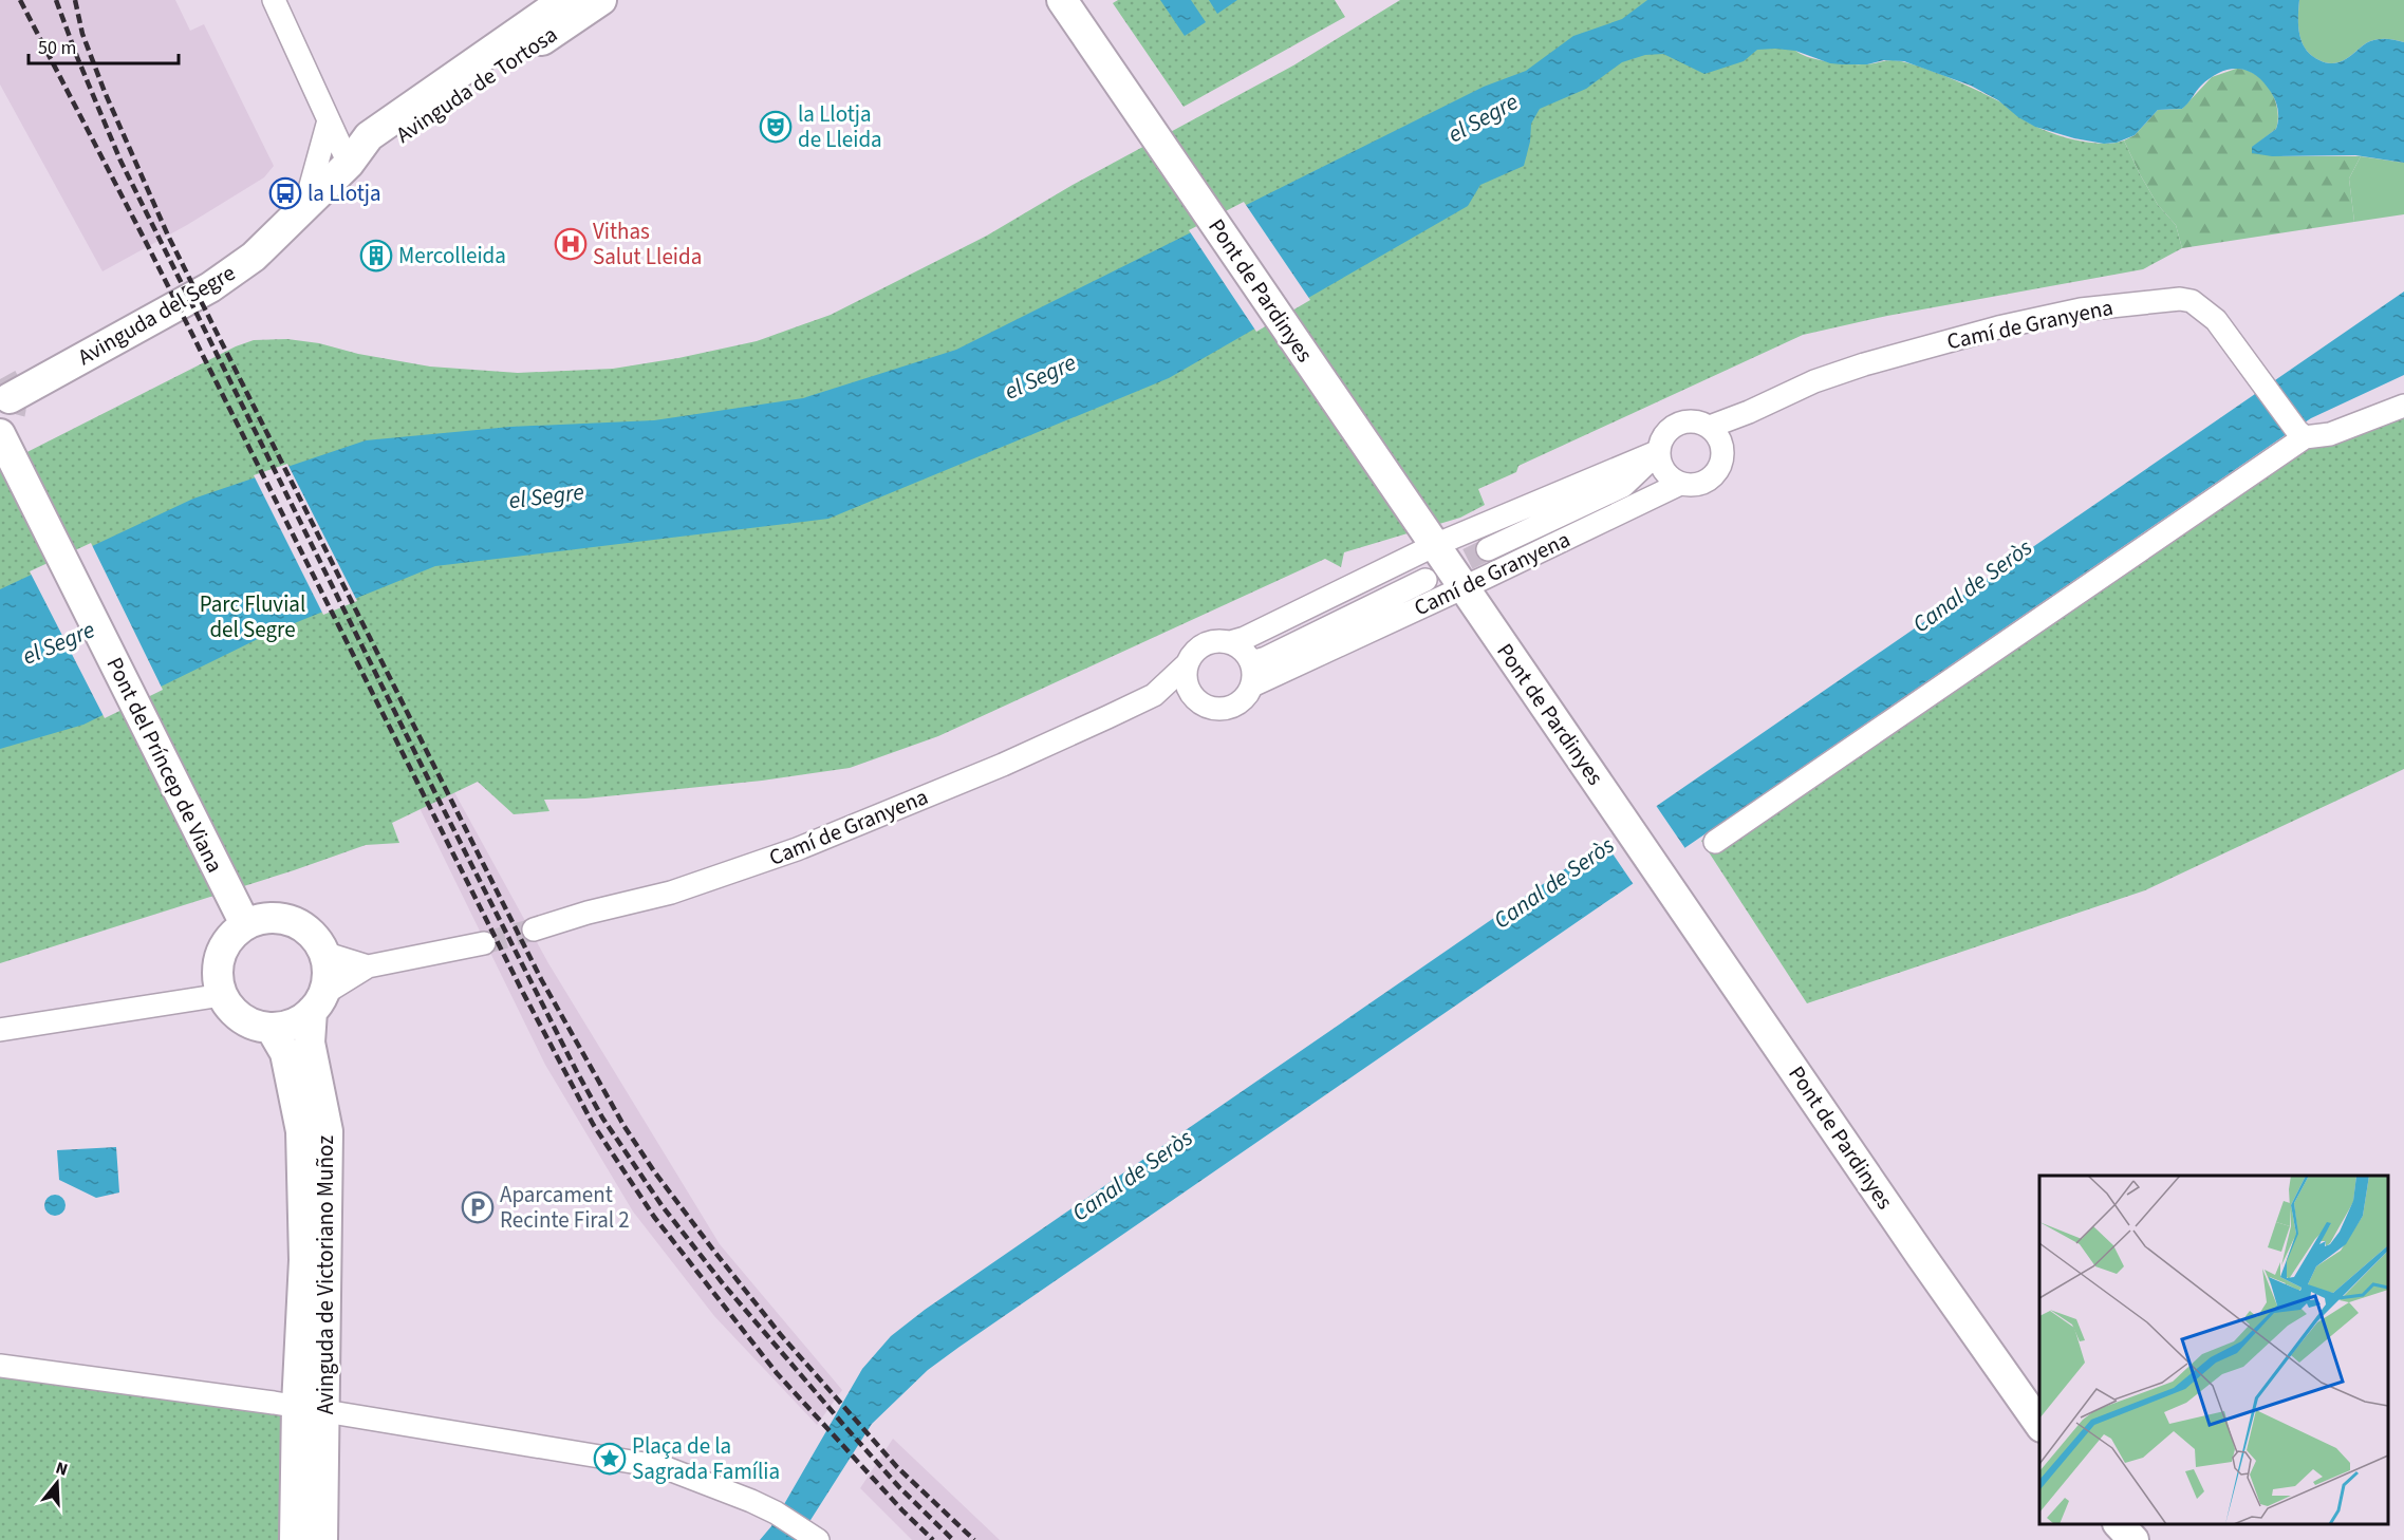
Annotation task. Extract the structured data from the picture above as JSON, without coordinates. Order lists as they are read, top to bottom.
{
  "streets": {
    "main road": [
      "Avinguda de Tortosa",
      "Pont de Pardinyes",
      "Avinguda del Segre",
      "Pont del Príncep de Viana",
      "Avinguda de Victoriano Muñoz"
    ],
    "street": ["Camí de Granyena"]
  },
  "crossings": [
    ["Avinguda de Tortosa", "Avinguda del Segre"],
    ["Pont de Pardinyes", "Camí de Granyena"],
    ["Pont del Príncep de Viana", "Avinguda de Victoriano Muñoz"]
  ],
  "water": ["el Segre", "Canal de Seròs"],
  "parks": ["Parc Fluvial del Segre"],
  "places": {
    "theatre": ["la Llotja de Lleida"],
    "bus stop": ["la Llotja"],
    "hospital": ["Vithas Salut Lleida"],
    "building": ["Mercolleida"],
    "parking": ["Aparcament Recinte Firal 2"],
    "place": ["Plaça de la Sagrada Família"]
  },
  "scale_bar": "50 m",
  "north": "top"
}
